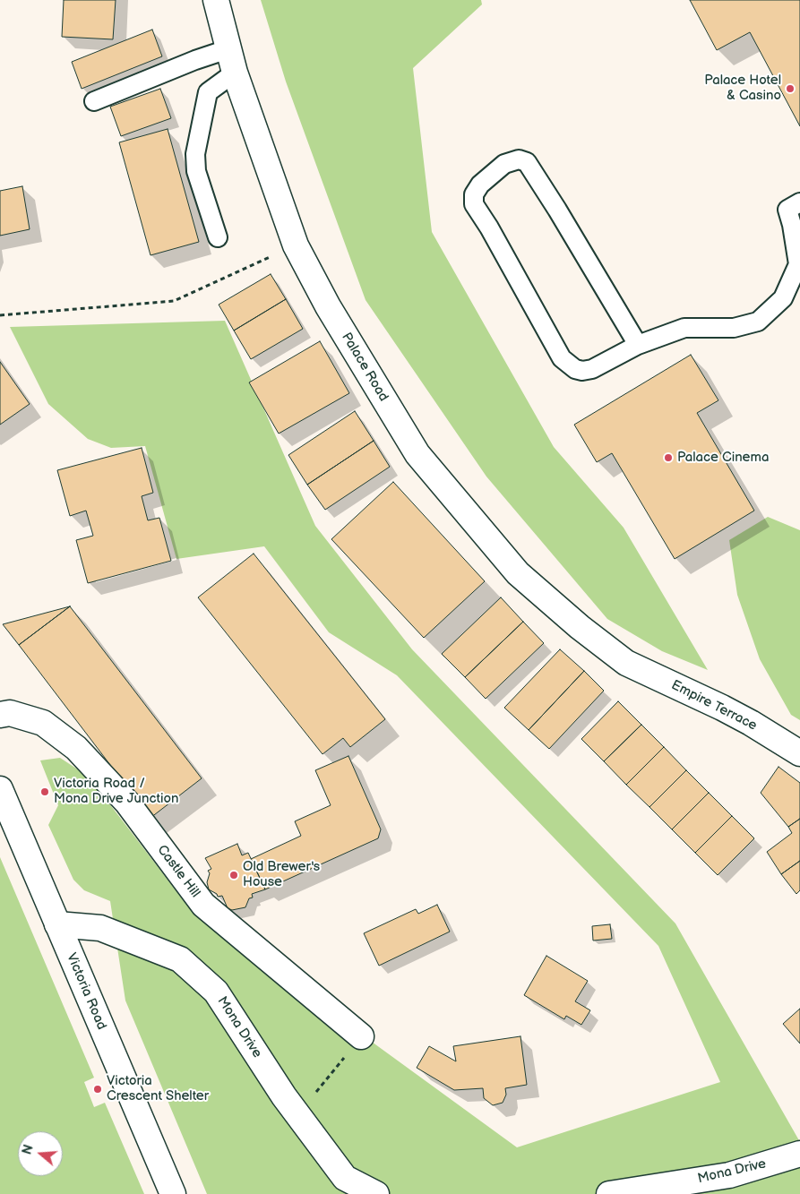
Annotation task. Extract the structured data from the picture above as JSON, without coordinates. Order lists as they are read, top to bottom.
{
  "streets": {
    "street": [
      "Palace Road",
      "Empire Terrace",
      "Castle Hill",
      "Victoria Road",
      "Mona Drive"
    ]
  },
  "crossings": [
    ["Palace Road", "Empire Terrace"],
    ["Victoria Road", "Mona Drive"]
  ],
  "places": [
    "Palace Hotel & Casino",
    "Palace Cinema",
    "Victoria Road / Mona Drive Junction",
    "Old Brewer's House",
    "Victoria Crescent Shelter"
  ],
  "north": "left"
}
